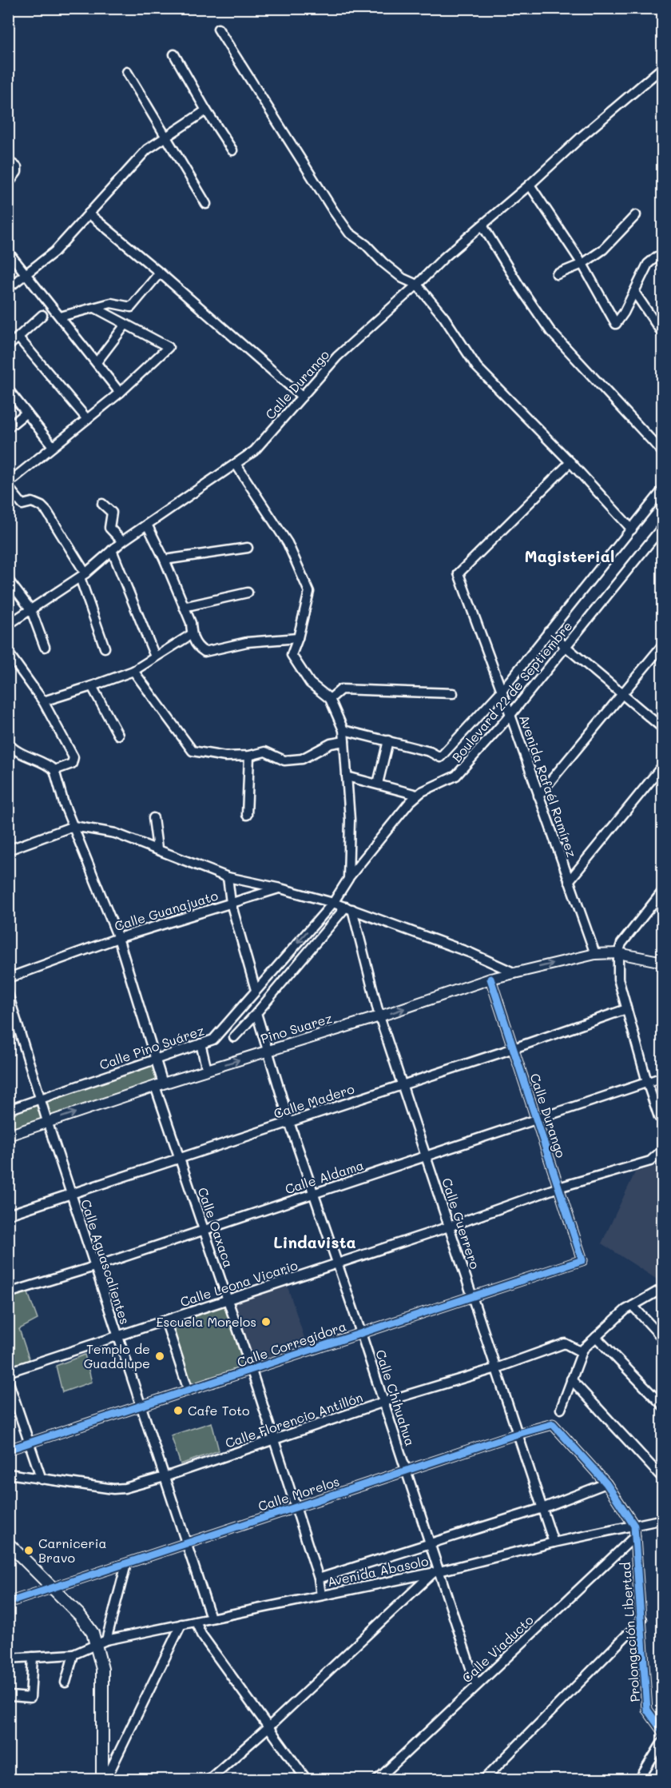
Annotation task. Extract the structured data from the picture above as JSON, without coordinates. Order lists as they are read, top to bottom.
{
  "streets": {
    "street": [
      "Calle Durango",
      "Boulevard 22 de Septiembre",
      "Avenida Rafaél Ramírez",
      "Calle Guanajuato",
      "Pino Suarez",
      "Calle Pino Suárez",
      "Calle Madero",
      "Calle Aldama",
      "Calle Guerrero",
      "Calle Oaxaca",
      "Calle Aguascalientes",
      "Calle Leona Vicario",
      "Calle Corregidora",
      "Calle Chihuahua",
      "Calle Florencio Antillón",
      "Calle Morelos",
      "Avenida Abasolo",
      "Prolongación Libertad",
      "Calle Viaducto"
    ]
  },
  "crossings": [
    ["Calle Durango", "Pino Suarez"],
    ["Calle Durango", "Calle Madero"],
    ["Calle Durango", "Calle Aldama"],
    ["Calle Durango", "Calle Leona Vicario"],
    ["Calle Durango", "Calle Corregidora"],
    ["Boulevard 22 de Septiembre", "Avenida Rafaél Ramírez"],
    ["Avenida Rafaél Ramírez", "Pino Suarez"],
    ["Calle Guanajuato", "Calle Oaxaca"],
    ["Pino Suarez", "Calle Guerrero"],
    ["Pino Suarez", "Calle Oaxaca"],
    ["Pino Suarez", "Calle Aguascalientes"],
    ["Pino Suarez", "Calle Chihuahua"],
    ["Calle Pino Suárez", "Calle Oaxaca"],
    ["Calle Pino Suárez", "Calle Aguascalientes"],
    ["Calle Madero", "Calle Guerrero"],
    ["Calle Madero", "Calle Oaxaca"],
    ["Calle Madero", "Calle Aguascalientes"],
    ["Calle Madero", "Calle Chihuahua"],
    ["Calle Aldama", "Calle Guerrero"],
    ["Calle Aldama", "Calle Oaxaca"],
    ["Calle Aldama", "Calle Aguascalientes"],
    ["Calle Aldama", "Calle Chihuahua"],
    ["Calle Guerrero", "Calle Leona Vicario"],
    ["Calle Guerrero", "Calle Corregidora"],
    ["Calle Guerrero", "Calle Florencio Antillón"],
    ["Calle Guerrero", "Calle Morelos"],
    ["Calle Guerrero", "Avenida Abasolo"],
    ["Calle Oaxaca", "Calle Leona Vicario"],
    ["Calle Oaxaca", "Calle Corregidora"],
    ["Calle Oaxaca", "Calle Florencio Antillón"],
    ["Calle Oaxaca", "Calle Morelos"],
    ["Calle Oaxaca", "Avenida Abasolo"],
    ["Calle Aguascalientes", "Calle Leona Vicario"],
    ["Calle Aguascalientes", "Calle Corregidora"],
    ["Calle Aguascalientes", "Calle Florencio Antillón"],
    ["Calle Aguascalientes", "Calle Morelos"],
    ["Calle Aguascalientes", "Avenida Abasolo"],
    ["Calle Leona Vicario", "Calle Chihuahua"],
    ["Calle Corregidora", "Calle Chihuahua"],
    ["Calle Chihuahua", "Calle Florencio Antillón"],
    ["Calle Chihuahua", "Calle Morelos"],
    ["Calle Chihuahua", "Avenida Abasolo"],
    ["Calle Chihuahua", "Calle Viaducto"],
    ["Avenida Abasolo", "Prolongación Libertad"],
    ["Prolongación Libertad", "Calle Viaducto"]
  ],
  "one_way": ["Pino Suarez"],
  "districts": ["Magisterial", "Lindavista"],
  "places": [
    "Escuela Morelos",
    "Templo de Guadalupe",
    "Cafe Toto",
    "Carniceria Bravo"
  ]
}
